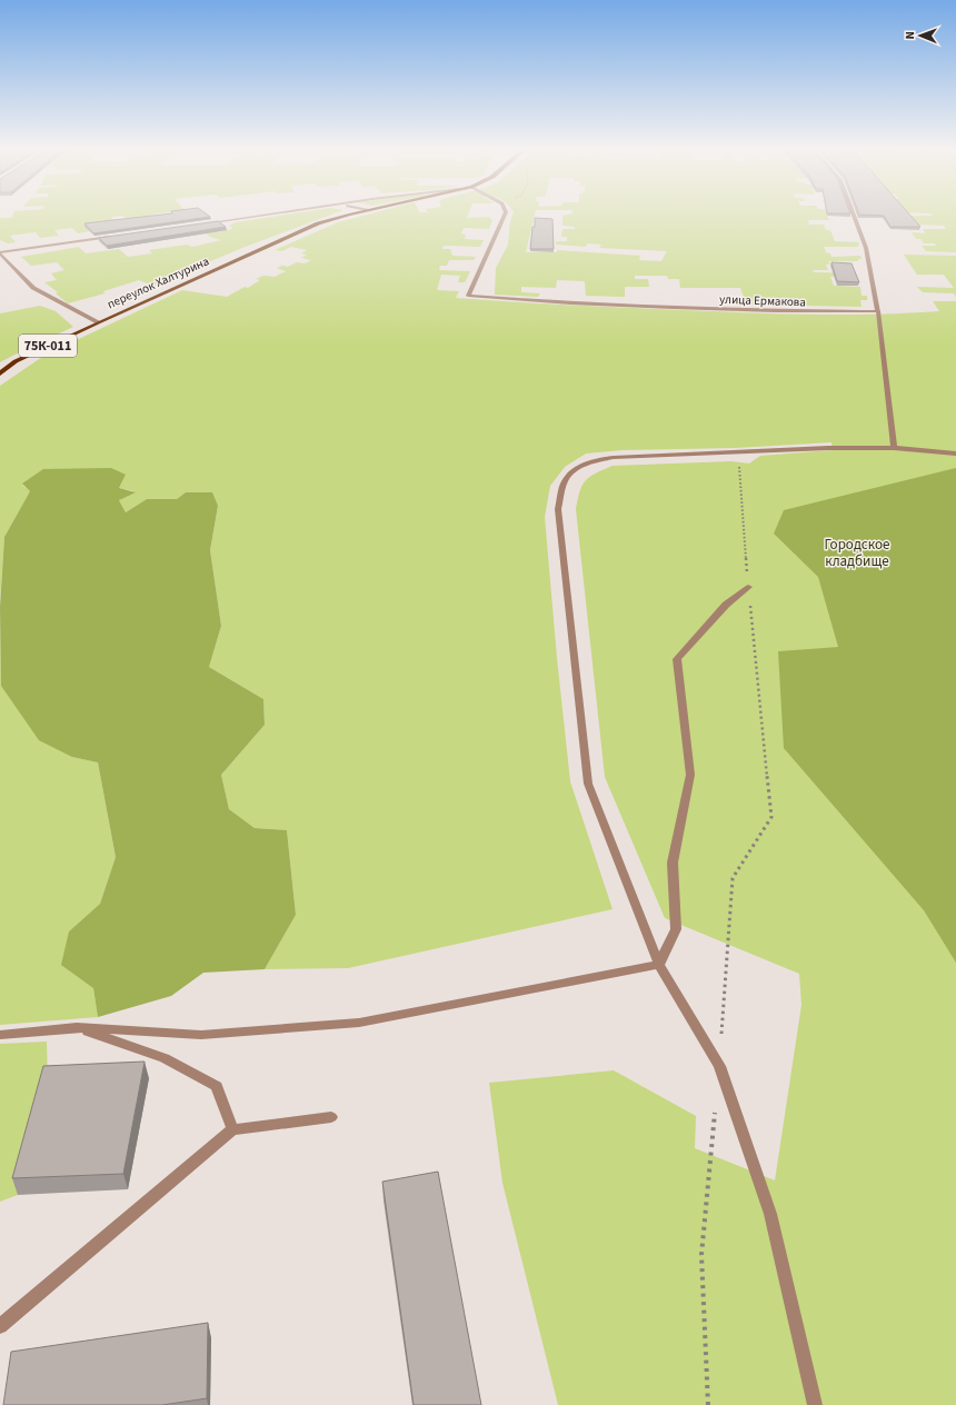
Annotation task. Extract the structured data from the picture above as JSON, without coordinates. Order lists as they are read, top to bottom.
{
  "streets": {
    "main road": ["переулок Халтурина", "75К-011"],
    "street": ["улица Ермакова"]
  },
  "crossings": [
    ["переулок Халтурина", "75К-011"]
  ],
  "parks": ["Городское кладбище"],
  "north": "left"
}
